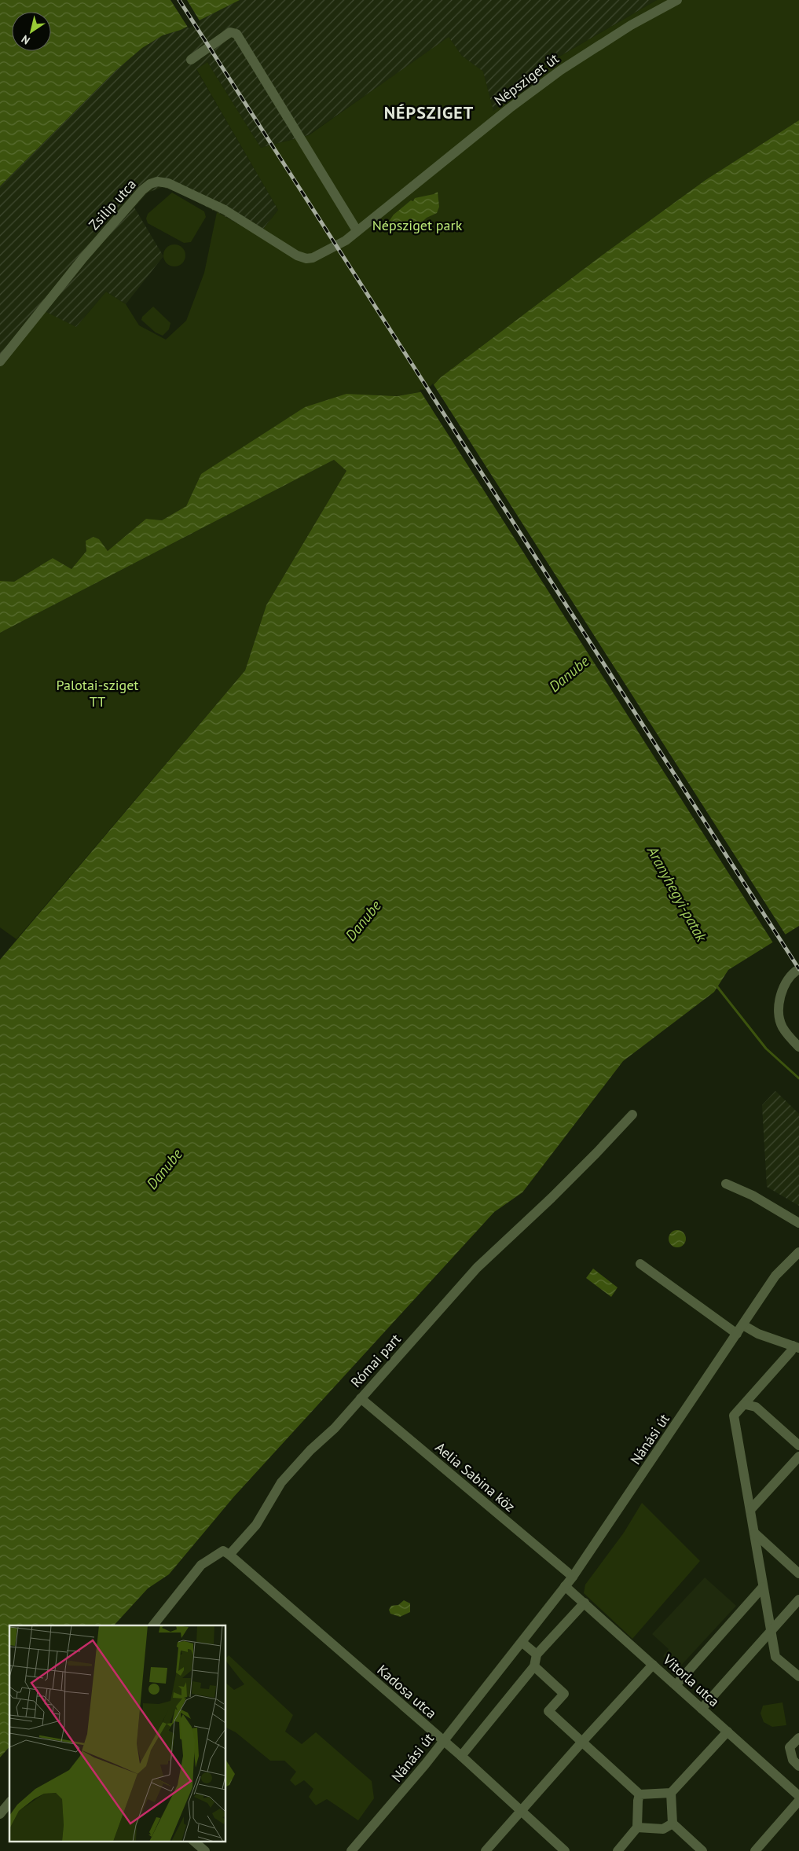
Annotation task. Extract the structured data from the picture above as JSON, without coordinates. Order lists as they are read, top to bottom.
{
  "streets": {
    "street": [
      "Népsziget út",
      "Zsilip utca",
      "Római part",
      "Nánási út",
      "Aelia Sabina köz",
      "Vitorla utca",
      "Kadosa utca"
    ]
  },
  "crossings": [
    ["Népsziget út", "Zsilip utca"],
    ["Római part", "Aelia Sabina köz"],
    ["Római part", "Kadosa utca"],
    ["Nánási út", "Aelia Sabina köz"],
    ["Nánási út", "Vitorla utca"],
    ["Nánási út", "Kadosa utca"]
  ],
  "districts": ["NÉPSZIGET"],
  "water": ["Danube", "Aranyhegyi-patak"],
  "parks": ["Népsziget park", "Palotai-sziget TT"],
  "north": "bottom left"
}
